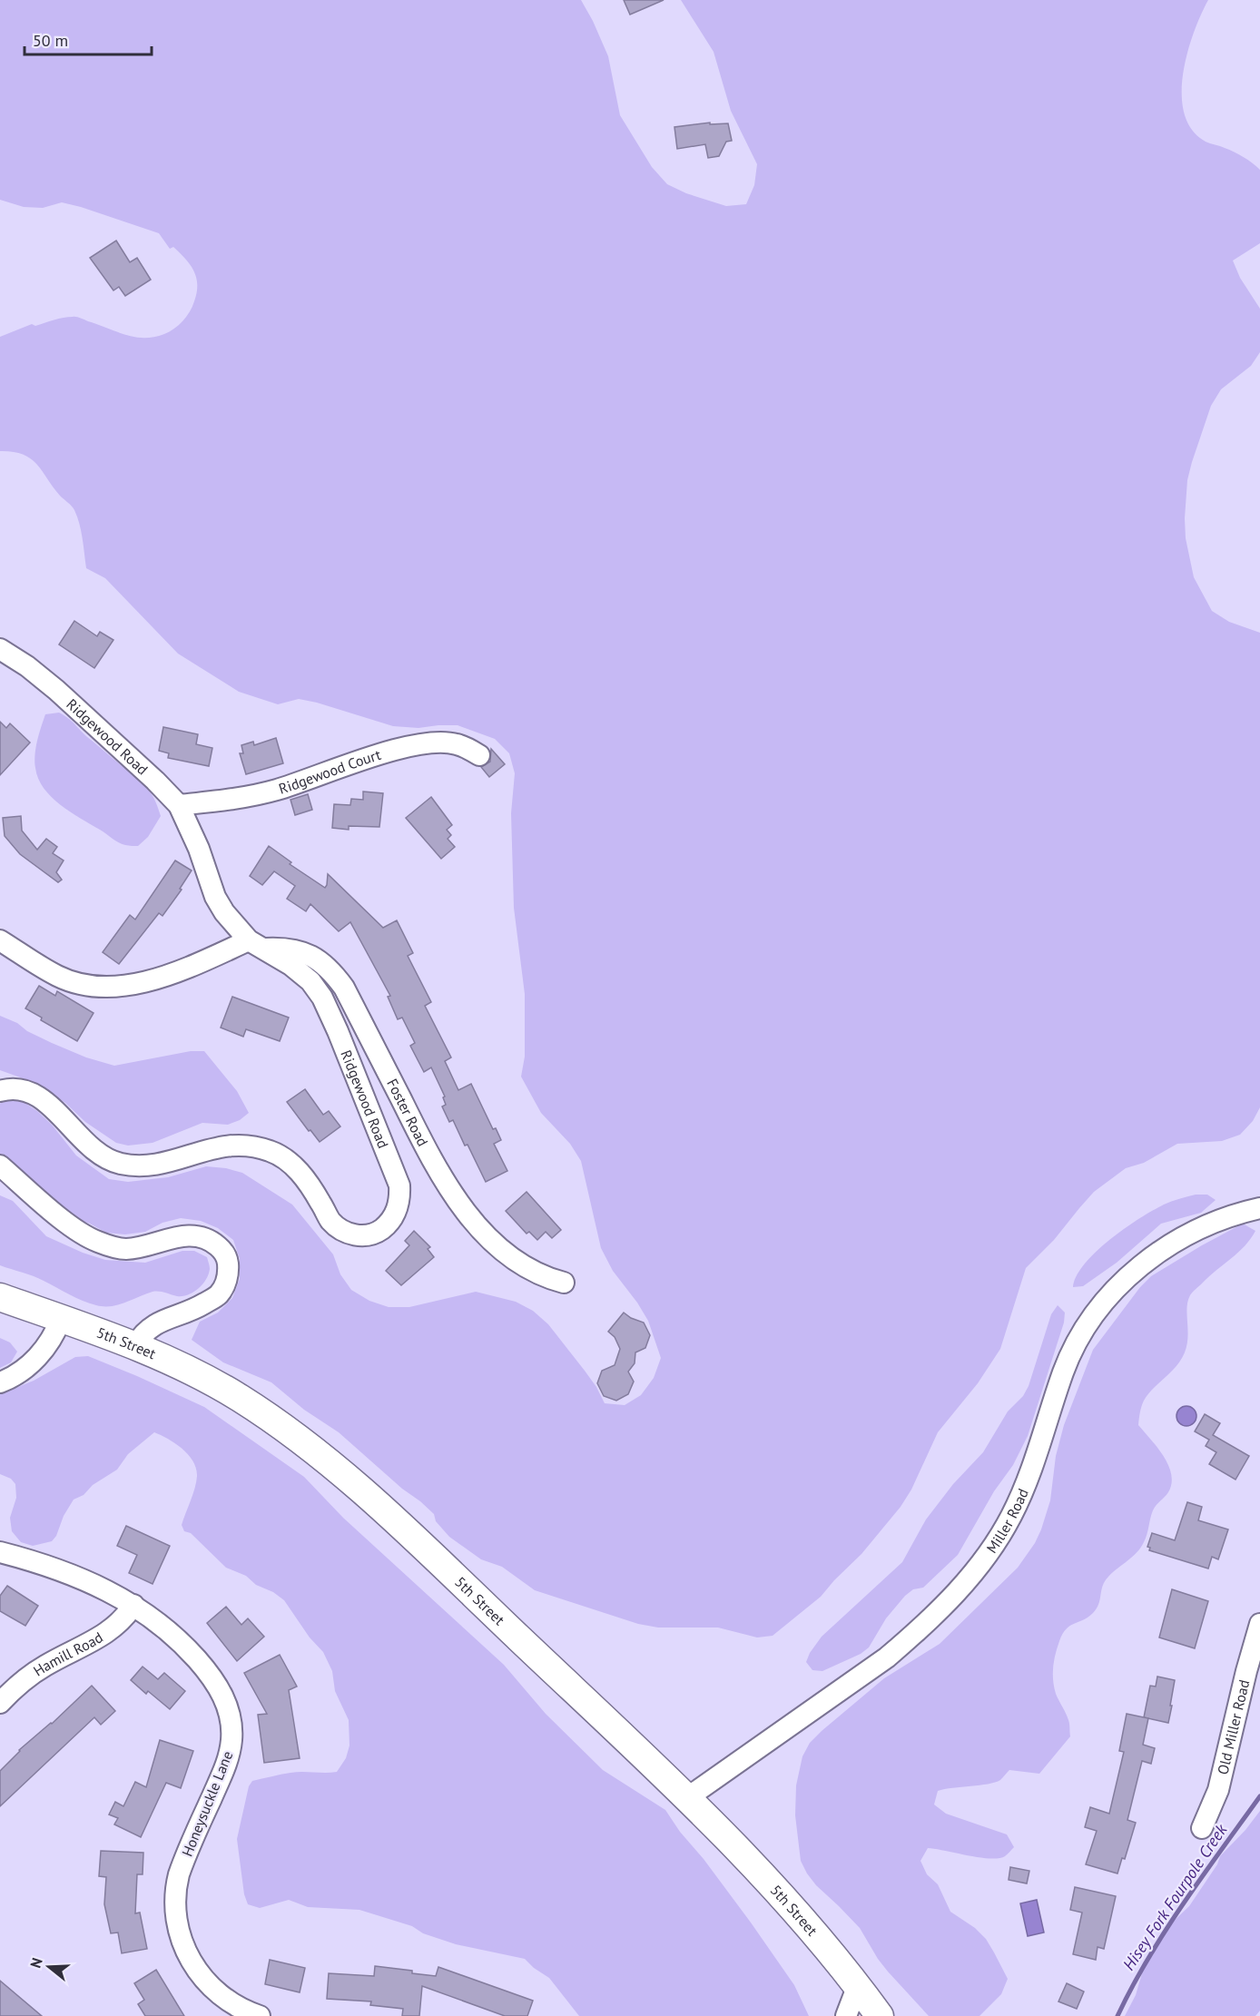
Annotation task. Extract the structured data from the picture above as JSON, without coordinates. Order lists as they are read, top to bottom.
{
  "streets": {
    "main road": ["5th Street"],
    "street": [
      "Ridgewood Road",
      "Ridgewood Court",
      "Foster Road",
      "Miller Road",
      "Hamill Road",
      "Old Miller Road",
      "Honeysuckle Lane"
    ]
  },
  "crossings": [
    ["Ridgewood Road", "Ridgewood Court"],
    ["Ridgewood Road", "Foster Road"],
    ["5th Street", "Miller Road"],
    ["Hamill Road", "Honeysuckle Lane"]
  ],
  "water": ["Hisey Fork Fourpole Creek"],
  "scale_bar": "50 m",
  "north": "left"
}
